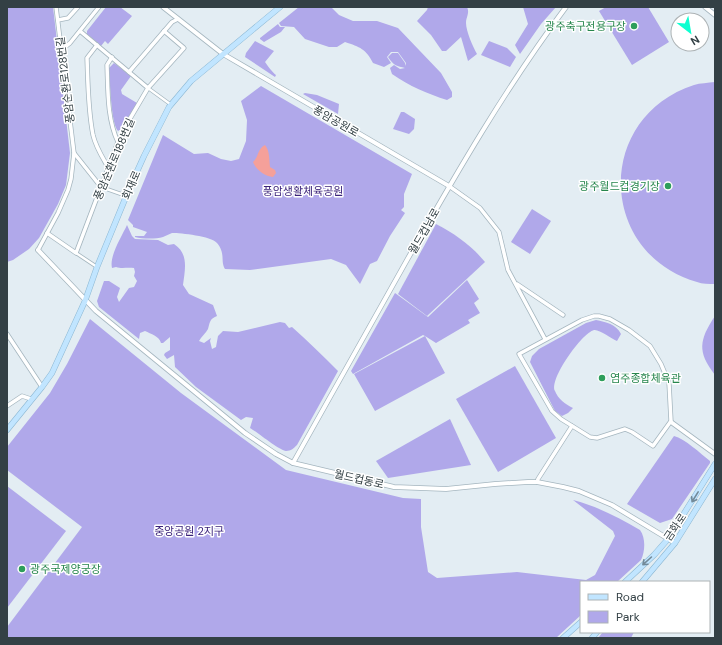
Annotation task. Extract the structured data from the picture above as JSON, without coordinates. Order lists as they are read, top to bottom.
{
  "streets": {
    "main road": ["회재로", "금화로"],
    "street": [
      "풍암순환로128번길",
      "풍암공원로",
      "풍암순환로188번길",
      "월드컵남로",
      "월드컵동로"
    ]
  },
  "crossings": [
    ["풍암순환로128번길", "회재로"],
    ["풍암순환로128번길", "월드컵동로"],
    ["풍암공원로", "회재로"],
    ["풍암공원로", "월드컵남로"],
    ["회재로", "월드컵동로"],
    ["월드컵남로", "월드컵동로"],
    ["월드컵동로", "금화로"]
  ],
  "parks": ["풍암생활체육공원", "중앙공원 2지구"],
  "places": [
    "광주축구전용구장",
    "광주월드컵경기장",
    "염주종합체육관",
    "광주국제양궁장"
  ],
  "legend": ["Road", "Park"],
  "north": "bottom right"
}
